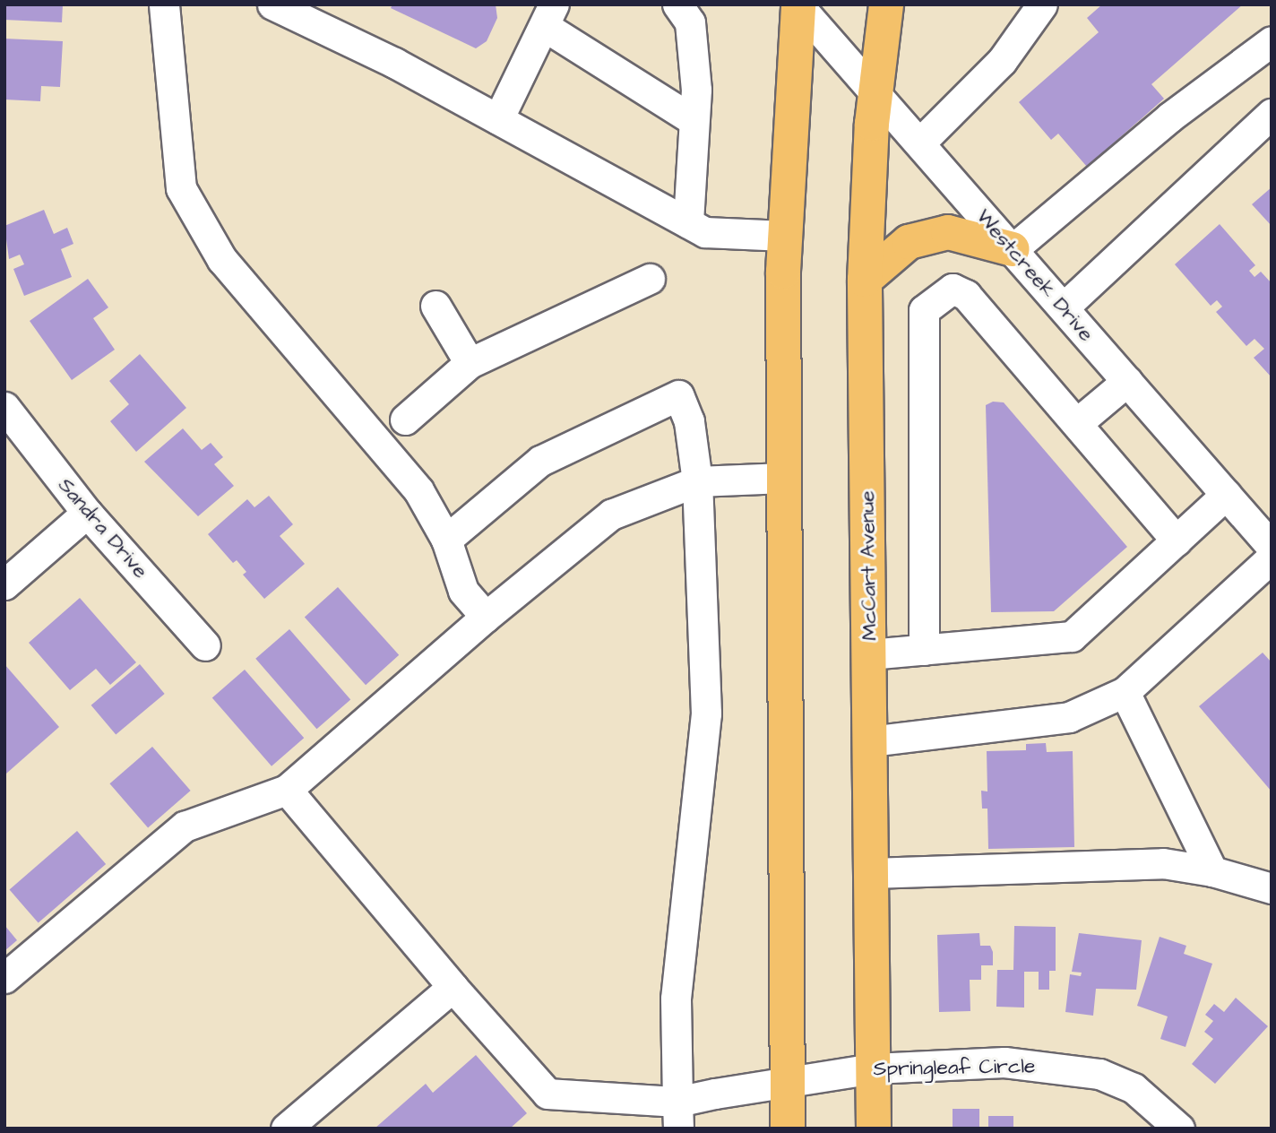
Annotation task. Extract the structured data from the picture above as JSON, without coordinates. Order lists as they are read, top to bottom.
{
  "streets": {
    "main road": ["McCart Avenue"],
    "street": ["Westcreek Drive", "Sandra Drive", "Springleaf Circle"]
  },
  "crossings": [
    ["Westcreek Drive", "McCart Avenue"],
    ["McCart Avenue", "Springleaf Circle"]
  ]
}
